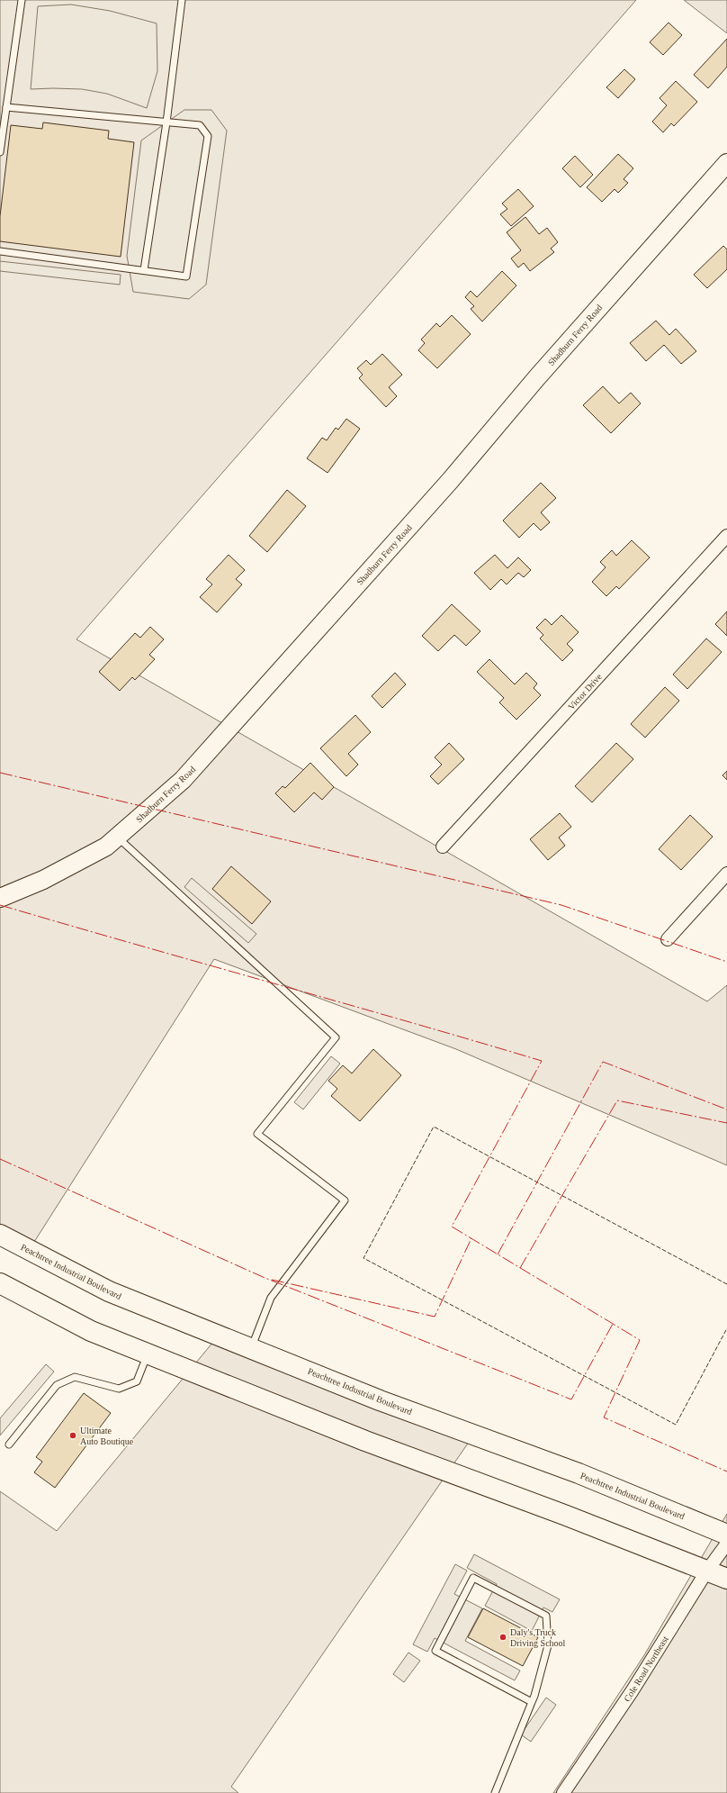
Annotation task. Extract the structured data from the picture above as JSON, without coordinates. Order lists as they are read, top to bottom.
{
  "streets": {
    "main road": ["Peachtree Industrial Boulevard"],
    "street": ["Shadburn Ferry Road", "Victor Drive", "Cole Road Northeast"]
  },
  "places": ["Ultimate Auto Boutique", "Daly's Truck Driving School"]
}
